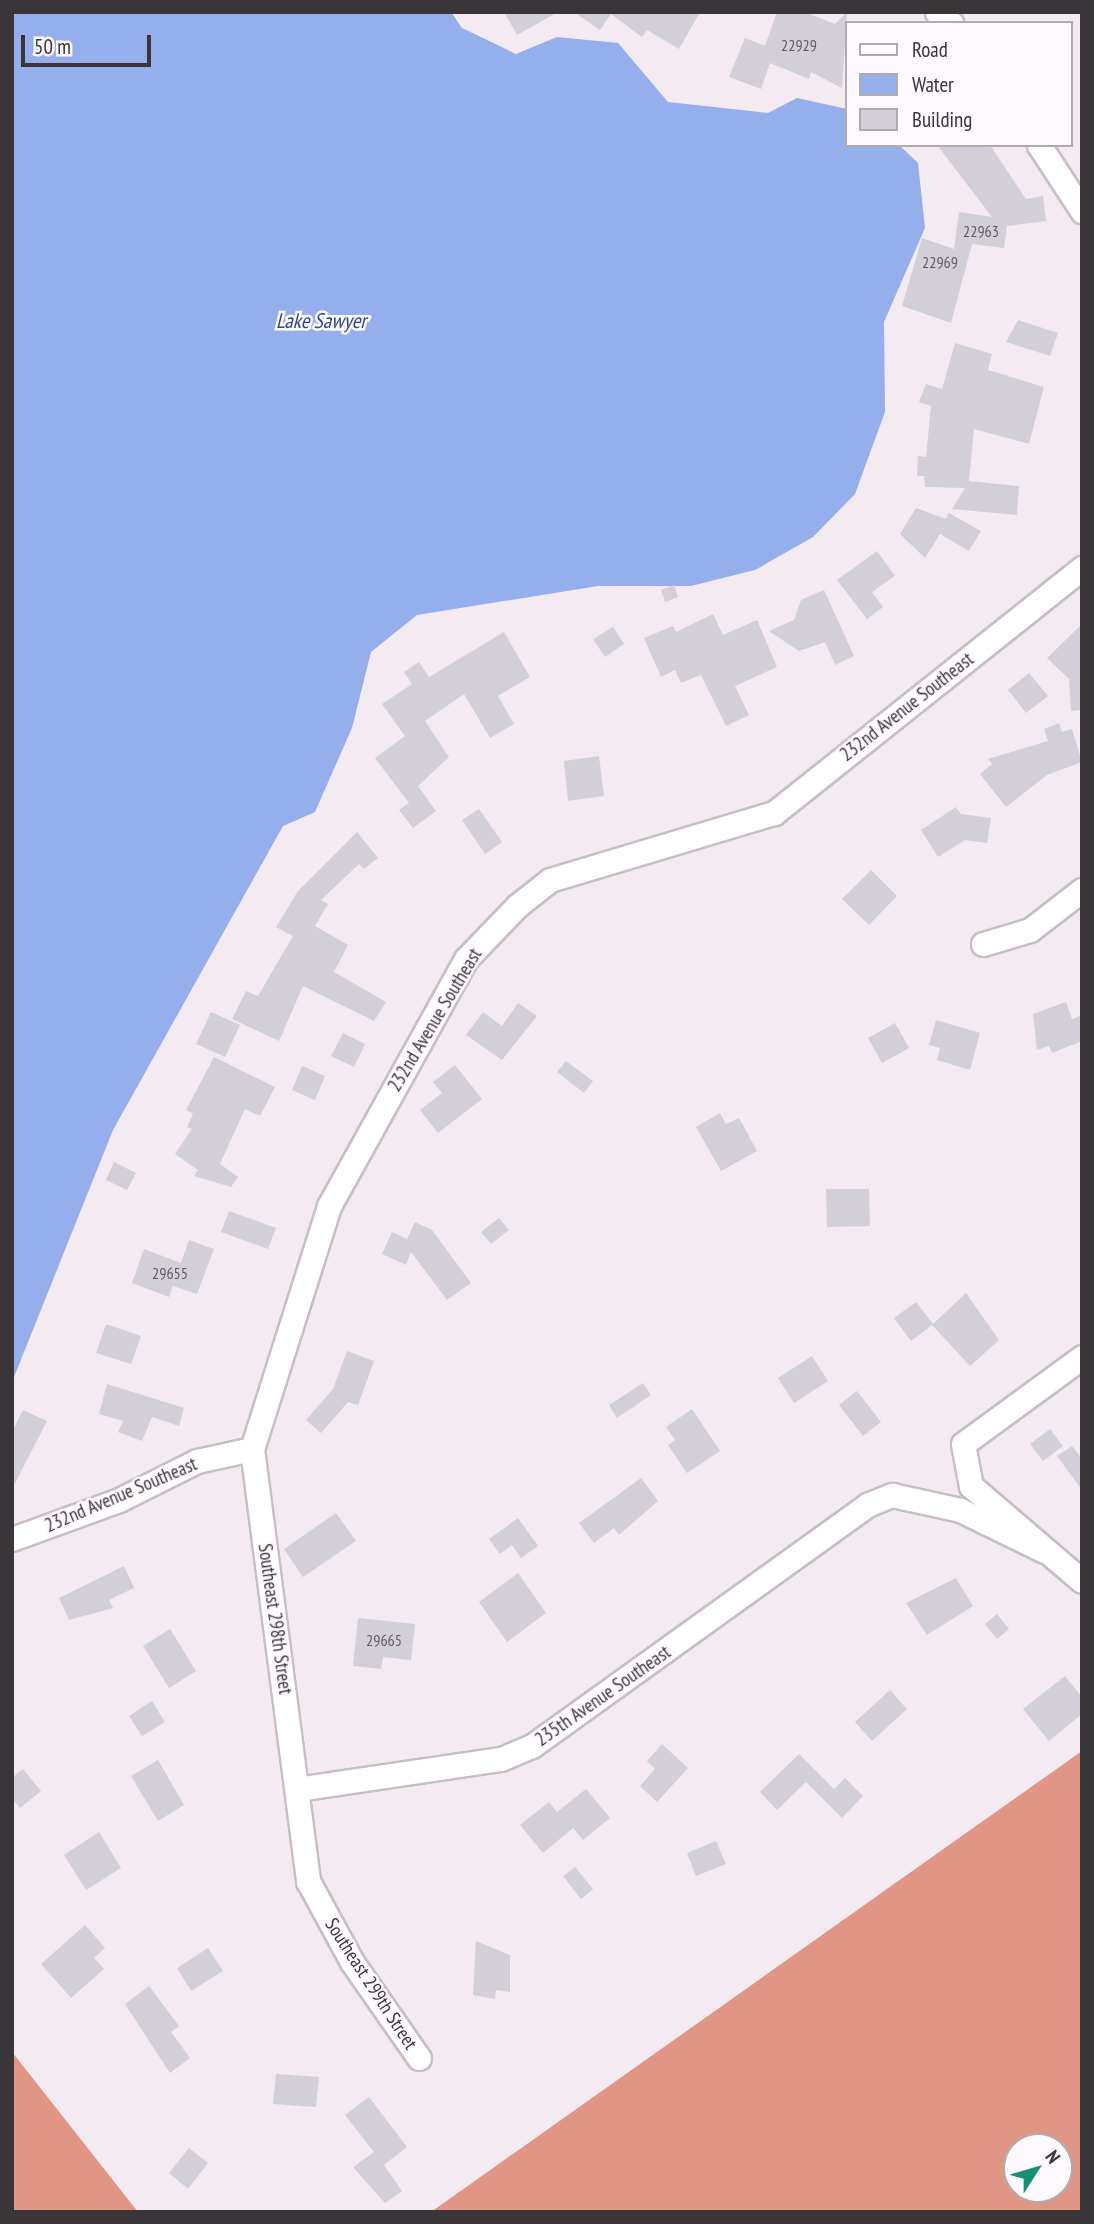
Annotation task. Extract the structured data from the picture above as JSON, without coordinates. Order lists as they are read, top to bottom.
{
  "streets": {
    "street": [
      "232nd Avenue Southeast",
      "Southeast 298th Street",
      "235th Avenue Southeast",
      "Southeast 299th Street"
    ]
  },
  "crossings": [
    ["232nd Avenue Southeast", "Southeast 298th Street"],
    ["Southeast 298th Street", "235th Avenue Southeast"],
    ["Southeast 298th Street", "Southeast 299th Street"],
    ["235th Avenue Southeast", "Southeast 299th Street"]
  ],
  "water": ["Lake Sawyer"],
  "house_numbers": [
    "22929",
    "22963",
    "22969",
    "29655",
    "29665"
  ],
  "legend": ["Road", "Water", "Building"],
  "scale_bar": "50 m",
  "north": "top right"
}
